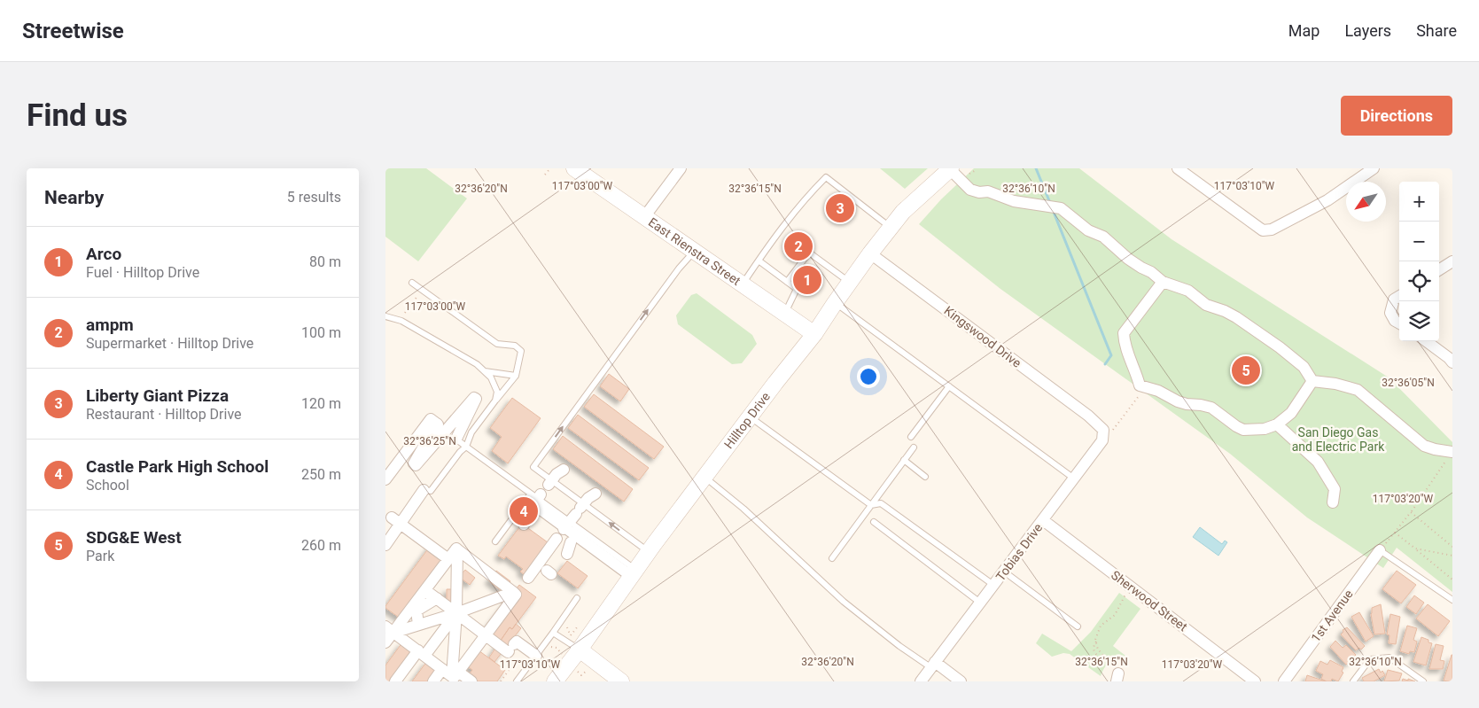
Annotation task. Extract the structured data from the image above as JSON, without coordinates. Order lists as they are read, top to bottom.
{
  "streets": {
    "main road": ["East Rienstra Street", "Hilltop Drive"],
    "street": [
      "Kingswood Drive",
      "Tobias Drive",
      "Sherwood Street",
      "1st Avenue"
    ]
  },
  "crossings": [
    ["East Rienstra Street", "Hilltop Drive"],
    ["Kingswood Drive", "Hilltop Drive"],
    ["Kingswood Drive", "Tobias Drive"],
    ["Tobias Drive", "Sherwood Street"]
  ],
  "parks": ["San Diego Gas and Electric Park"],
  "north": "bottom left",
  "page": {
    "header": "Streetwise",
    "nav": ["Map", "Layers", "Share"],
    "buttons": "Directions",
    "title": "Find us",
    "heading": ["Nearby", "5 results"],
    "map_buttons": ["+", "−"],
    "pins": [
      "3",
      "2",
      "1",
      "5",
      "4"
    ],
    "list": [
      {
        "mark": "1",
        "name": "Arco",
        "note": "Fuel · Hilltop Drive",
        "value": "80 m"
      },
      {
        "mark": "2",
        "name": "ampm",
        "note": "Supermarket · Hilltop Drive",
        "value": "100 m"
      },
      {
        "mark": "3",
        "name": "Liberty Giant Pizza",
        "note": "Restaurant · Hilltop Drive",
        "value": "120 m"
      },
      {
        "mark": "4",
        "name": "Castle Park High School",
        "note": "School",
        "value": "250 m"
      },
      {
        "mark": "5",
        "name": "SDG&E West",
        "note": "Park",
        "value": "260 m"
      }
    ]
  },
  "coordinates": [
    "117°03'10\"W",
    "117°03'00\"W",
    "32°36'20\"N",
    "32°36'15\"N",
    "32°36'10\"N",
    "32°36'05\"N",
    "32°36'25\"N",
    "117°03'20\"W"
  ]
}
